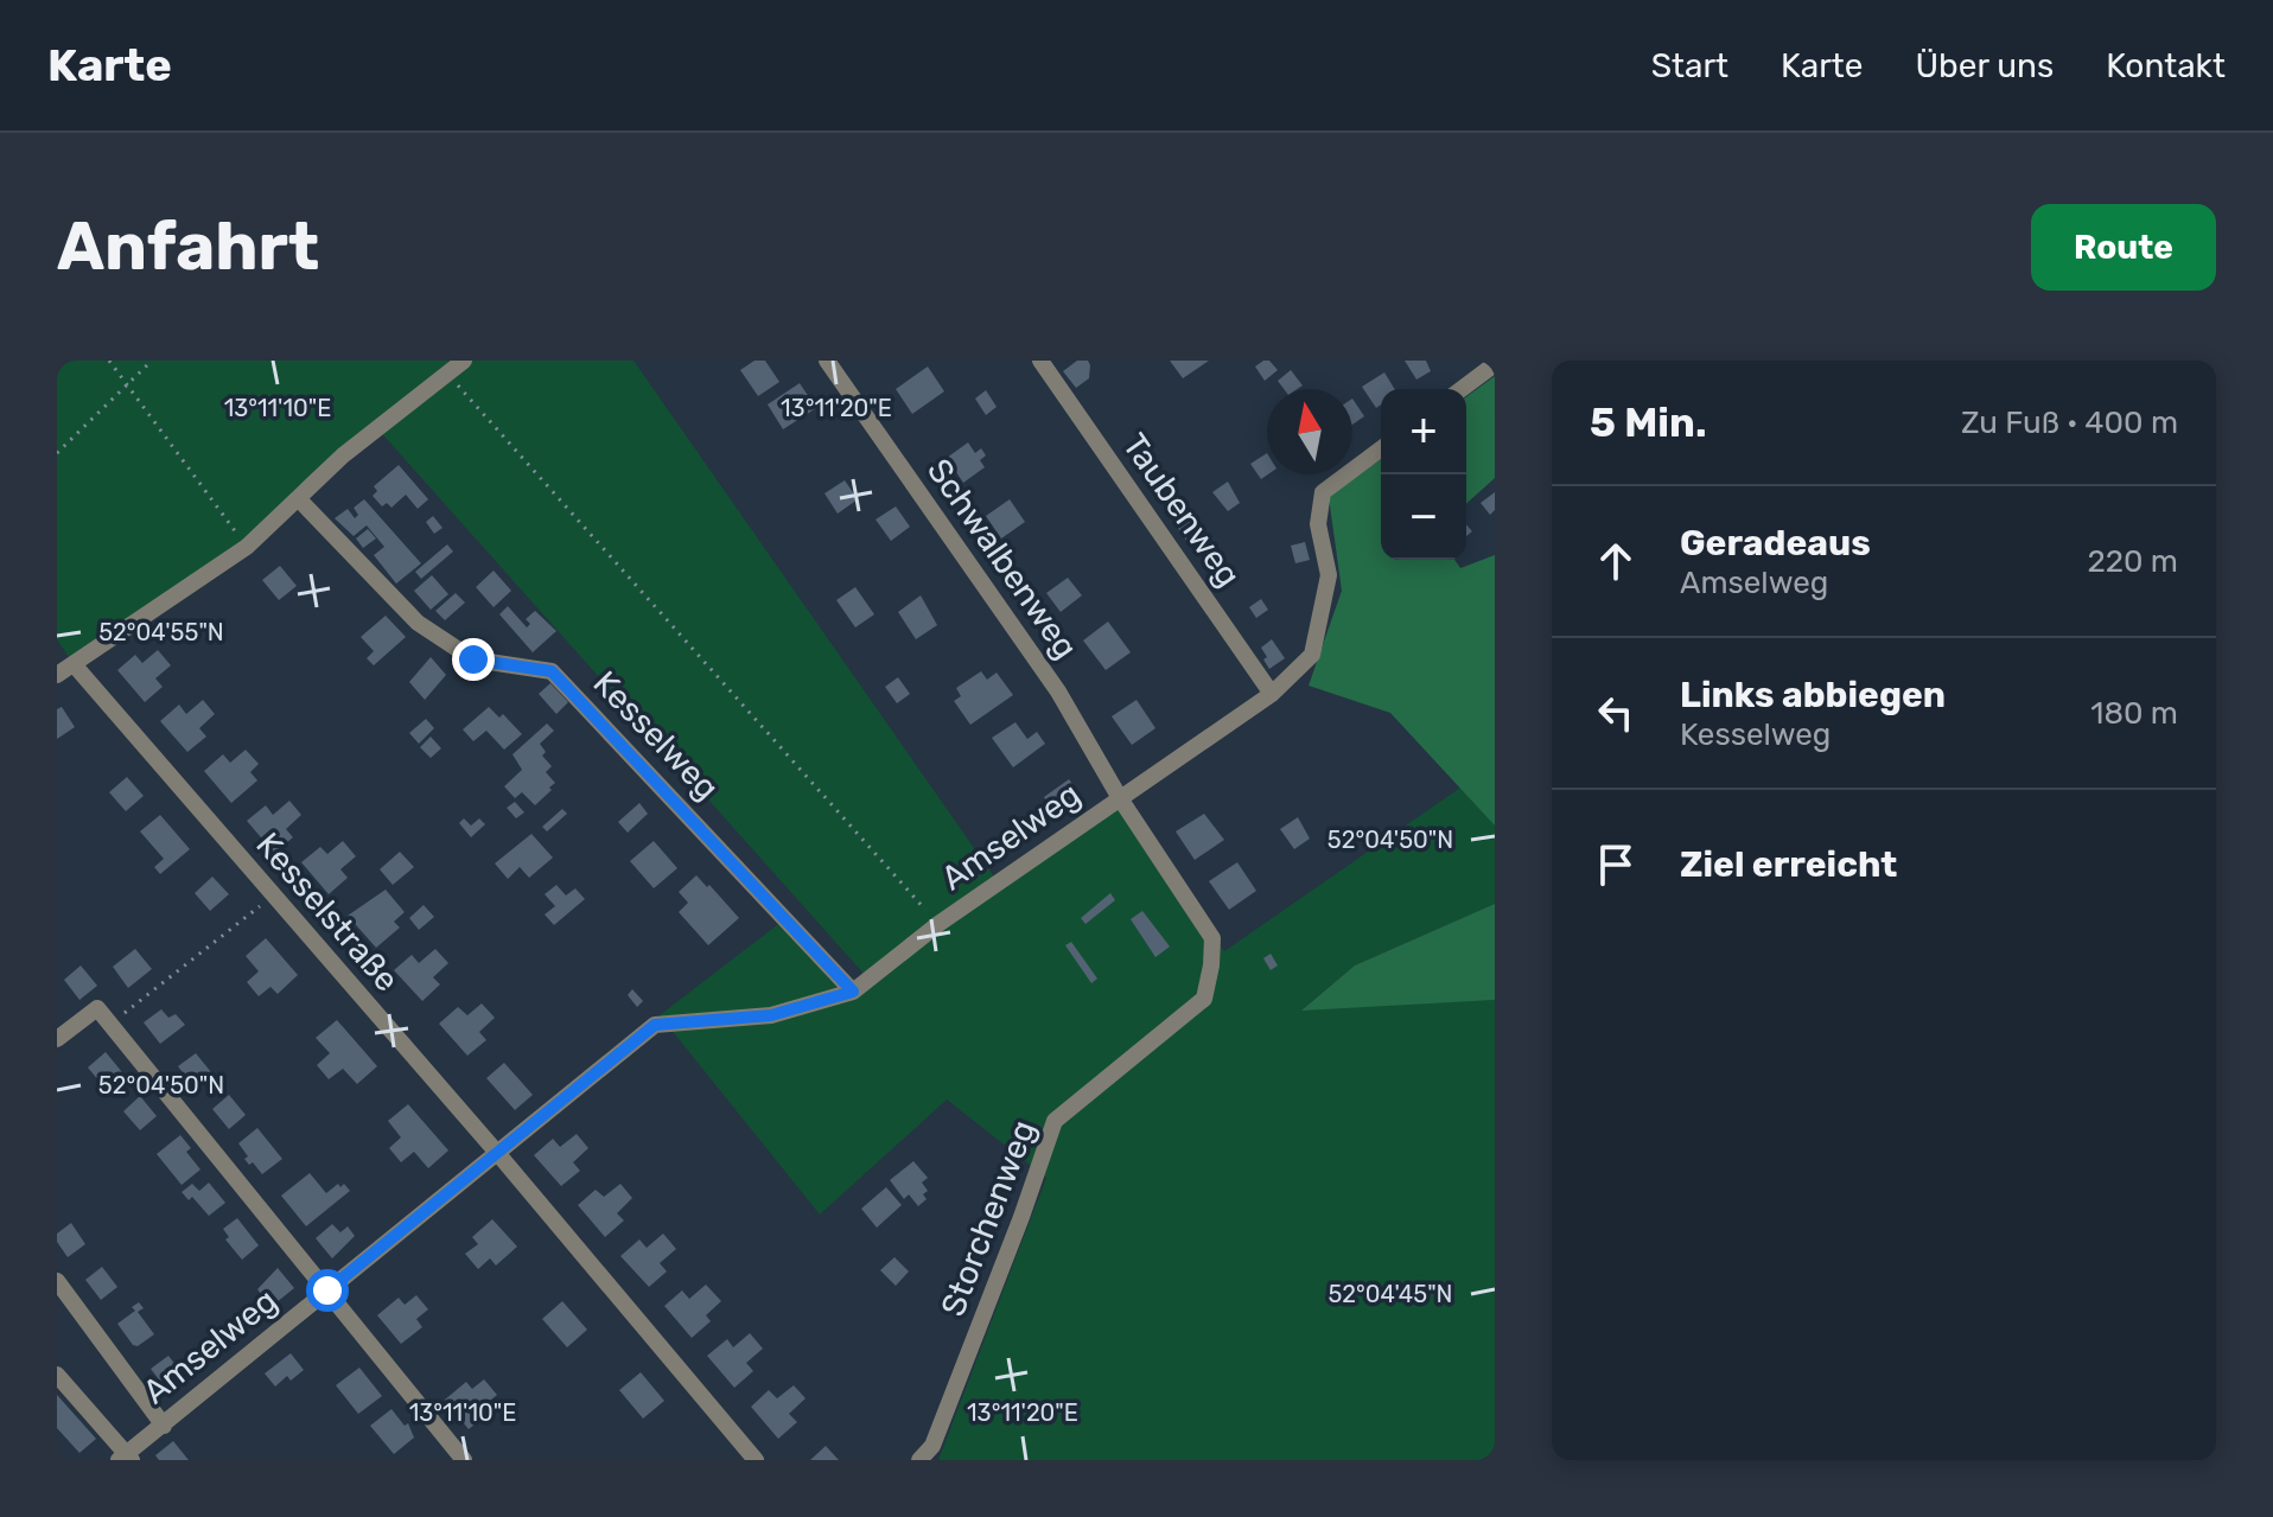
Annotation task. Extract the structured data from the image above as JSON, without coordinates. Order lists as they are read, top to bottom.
{
  "streets": {
    "street": [
      "Taubenweg",
      "Schwalbenweg",
      "Kesselweg",
      "Amselweg",
      "Kesselstraße",
      "Storchenweg"
    ]
  },
  "crossings": [
    ["Taubenweg", "Amselweg"],
    ["Schwalbenweg", "Amselweg"],
    ["Schwalbenweg", "Storchenweg"],
    ["Kesselweg", "Amselweg"],
    ["Amselweg", "Kesselstraße"],
    ["Amselweg", "Storchenweg"]
  ],
  "north": "top",
  "page": {
    "header": "Karte",
    "nav": [
      "Start",
      "Karte",
      "Über uns",
      "Kontakt"
    ],
    "buttons": "Route",
    "title": "Anfahrt",
    "heading": ["5 Min.", "Zu Fuß · 400 m"],
    "map_buttons": ["+", "−"],
    "list": [
      ["Geradeaus", "Amselweg", "220 m"],
      ["Links abbiegen", "Kesselweg", "180 m"],
      "Ziel erreicht"
    ]
  },
  "coordinates": [
    "13°11'10\"E",
    "13°11'20\"E",
    "52°04'55\"N",
    "52°04'50\"N",
    "52°04'45\"N"
  ]
}
